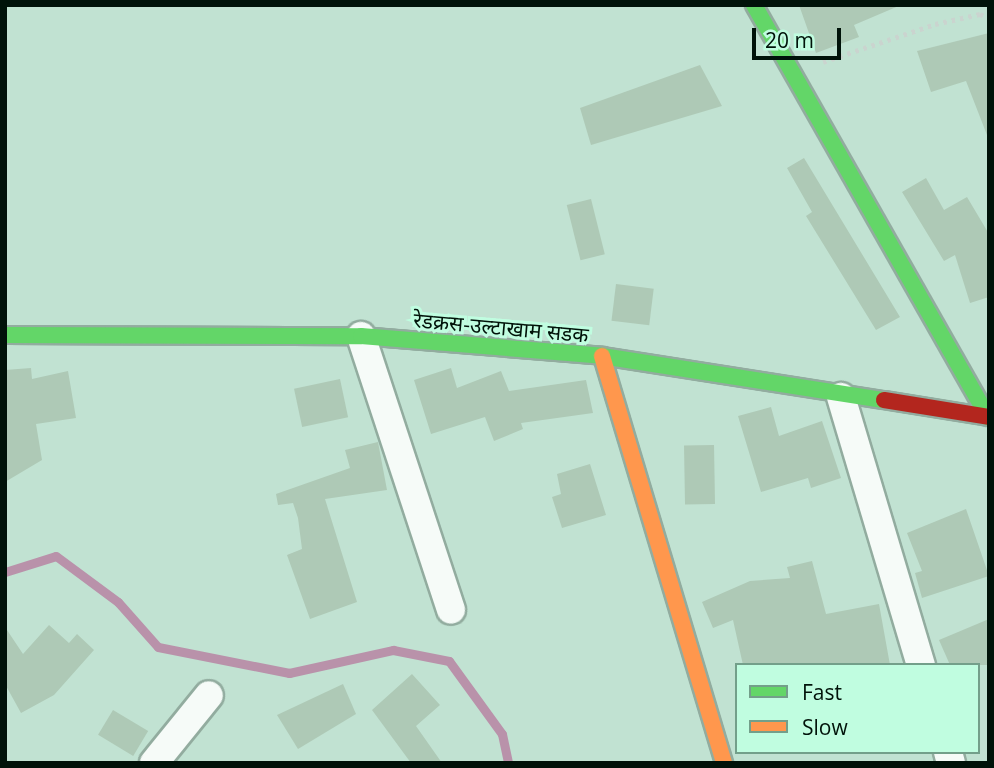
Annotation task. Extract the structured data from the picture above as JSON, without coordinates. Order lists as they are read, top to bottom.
{
  "streets": {
    "street": ["रेडक्रस-उल्टाखाम सडक"]
  },
  "legend": ["Fast", "Slow"],
  "scale_bar": "20 m"
}
